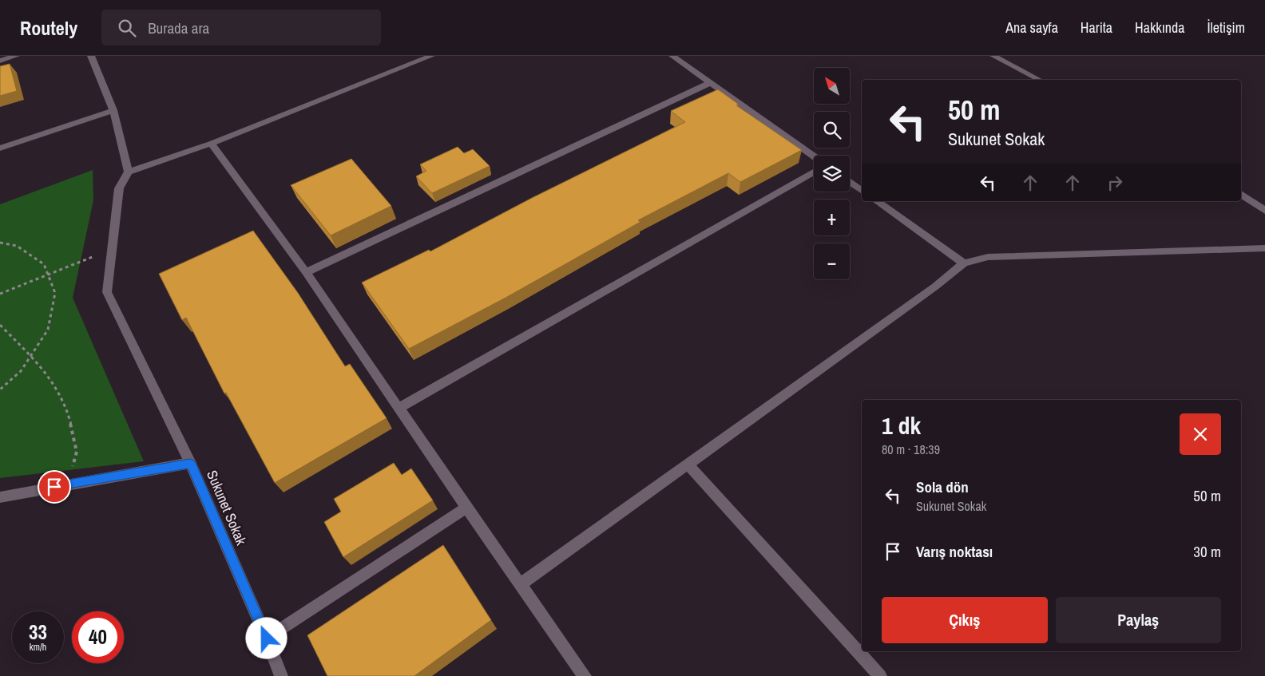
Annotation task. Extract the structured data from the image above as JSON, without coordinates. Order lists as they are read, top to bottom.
{
  "streets": {
    "street": ["Sukunet Sokak"]
  },
  "north": "top left",
  "page": {
    "header": "Routely",
    "search": "Burada ara",
    "nav": [
      "Ana sayfa",
      "Harita",
      "Hakkında",
      "İletişim"
    ],
    "map_buttons": ["+", "−"],
    "turn": ["50 m", "Sukunet Sokak"],
    "heading": ["1 dk", "80 m · 18:39"],
    "list": [
      {
        "name": "Sola dön",
        "note": "Sukunet Sokak",
        "value": "50 m"
      },
      {
        "name": "Varış noktası",
        "value": "30 m"
      }
    ],
    "buttons": ["Çıkış", "Paylaş"],
    "speed": "33 km/h",
    "limit": "40"
  }
}
